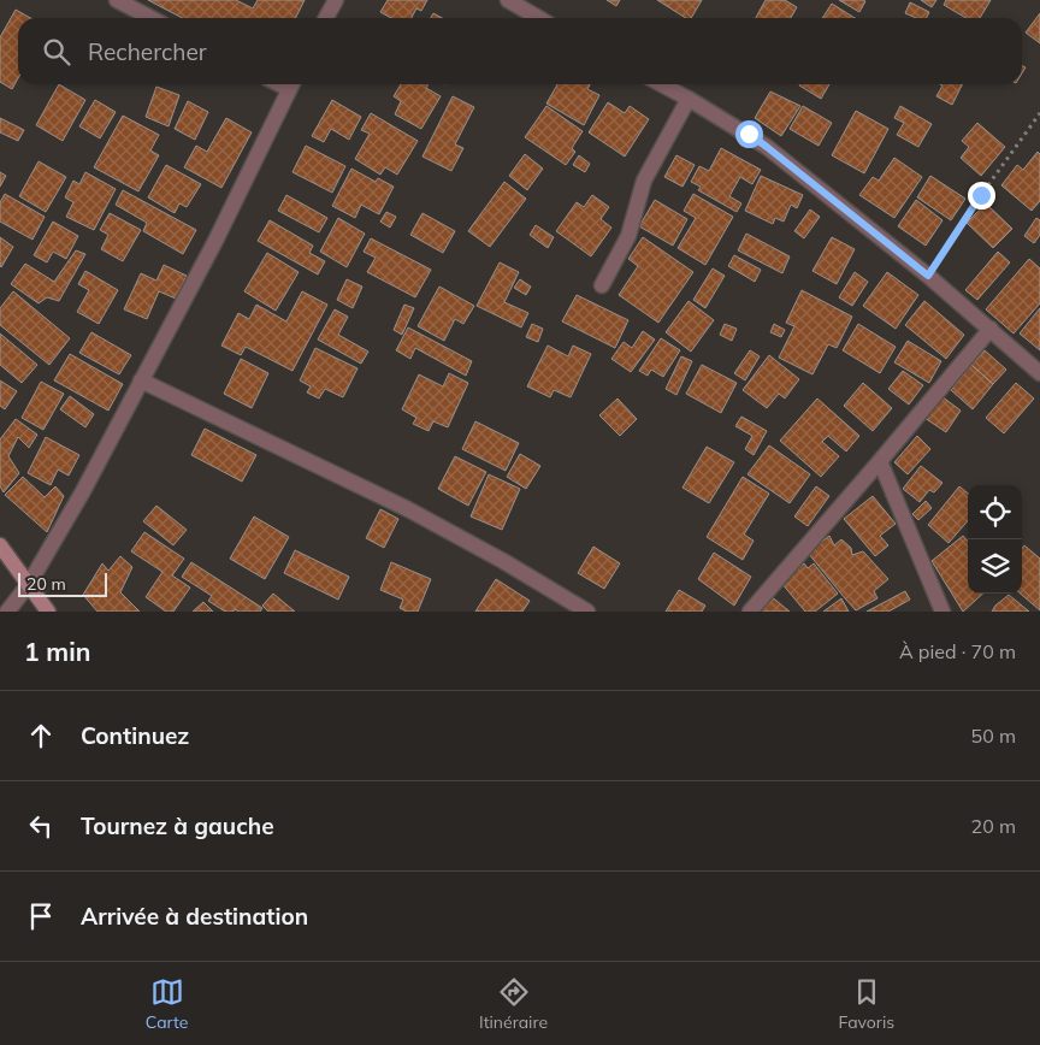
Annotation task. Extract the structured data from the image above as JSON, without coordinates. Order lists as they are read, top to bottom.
{
  "scale_bar": "20 m",
  "page": {
    "search": "Rechercher",
    "scale": "20 m",
    "heading": ["1 min", "À pied · 70 m"],
    "list": [
      ["Continuez", "50 m"],
      ["Tournez à gauche", "20 m"],
      "Arrivée à destination"
    ],
    "nav": ["Carte", "Itinéraire", "Favoris"]
  }
}
